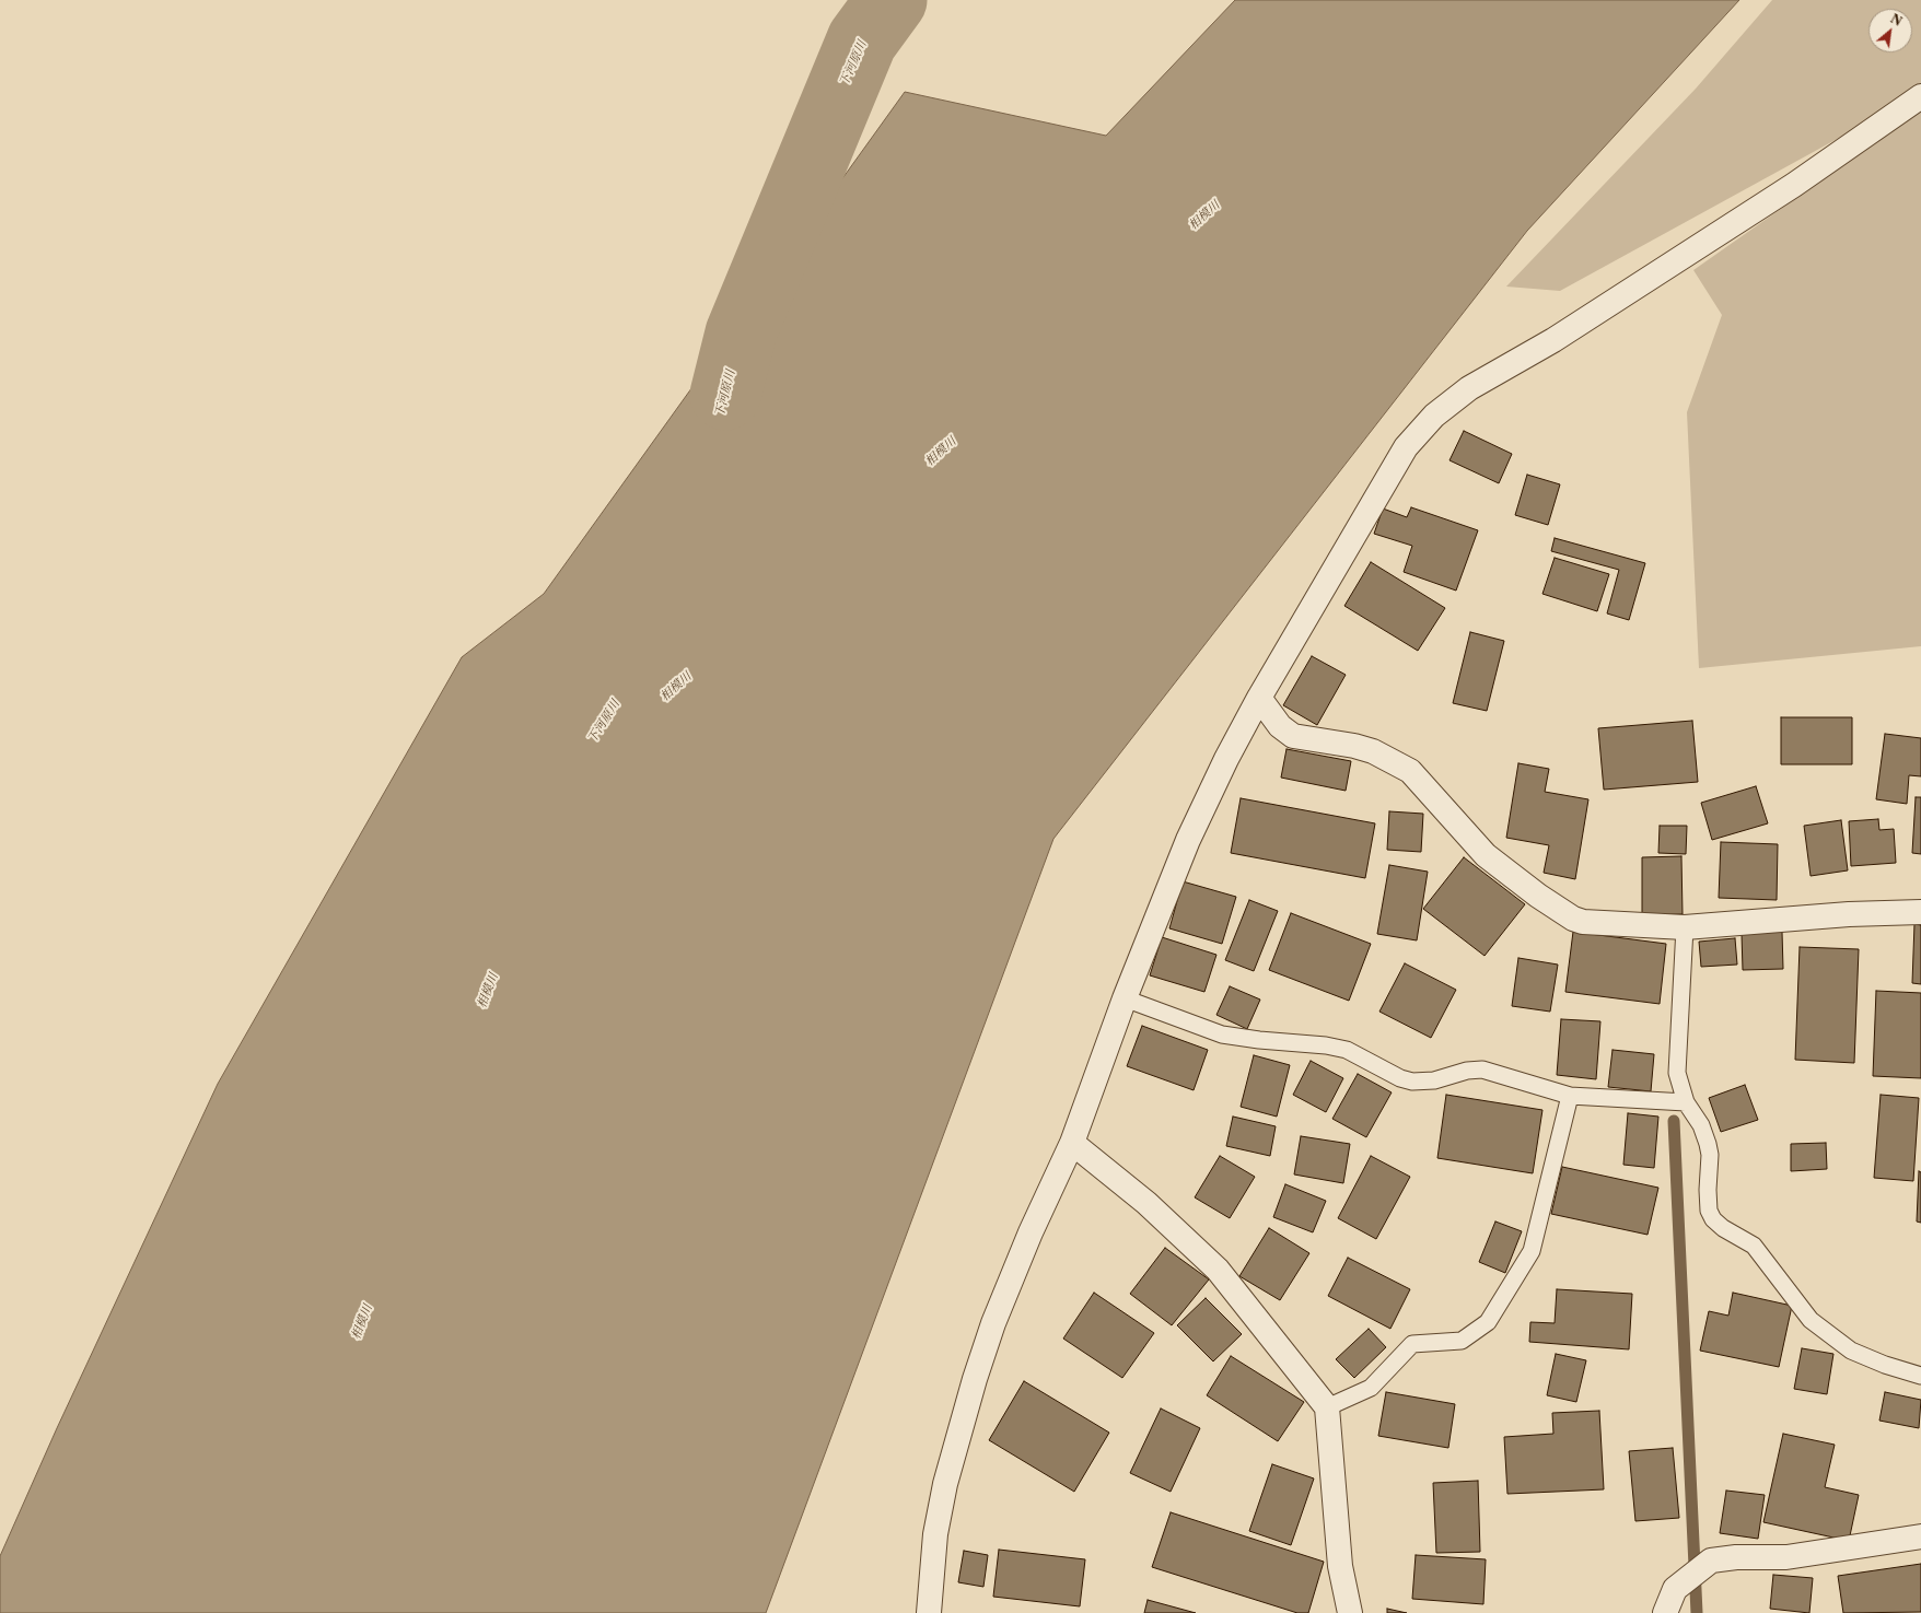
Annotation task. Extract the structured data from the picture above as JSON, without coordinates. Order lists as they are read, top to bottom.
{
  "water": ["下河原川", "相模川"],
  "north": "top right"
}
